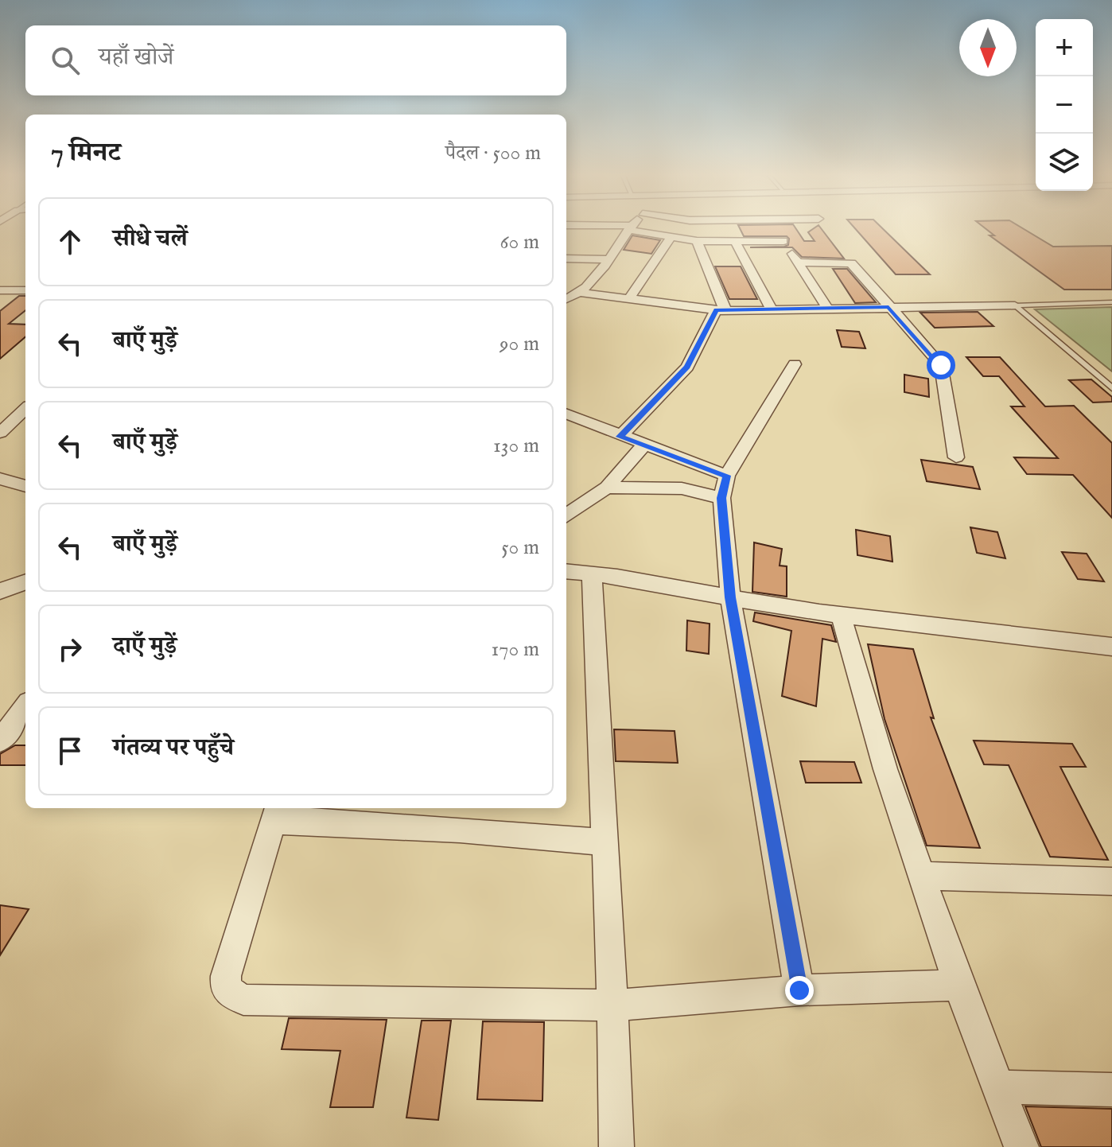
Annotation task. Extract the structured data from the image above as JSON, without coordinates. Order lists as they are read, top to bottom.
{
  "north": "bottom",
  "page": {
    "map_buttons": ["+", "−"],
    "search": "यहाँ खोजें",
    "heading": ["7 मिनट", "पैदल · 500 m"],
    "list": [
      ["सीधे चलें", "60 m"],
      ["बाएँ मुड़ें", "90 m"],
      ["बाएँ मुड़ें", "130 m"],
      ["बाएँ मुड़ें", "50 m"],
      ["दाएँ मुड़ें", "170 m"],
      "गंतव्य पर पहुँचे"
    ]
  }
}
